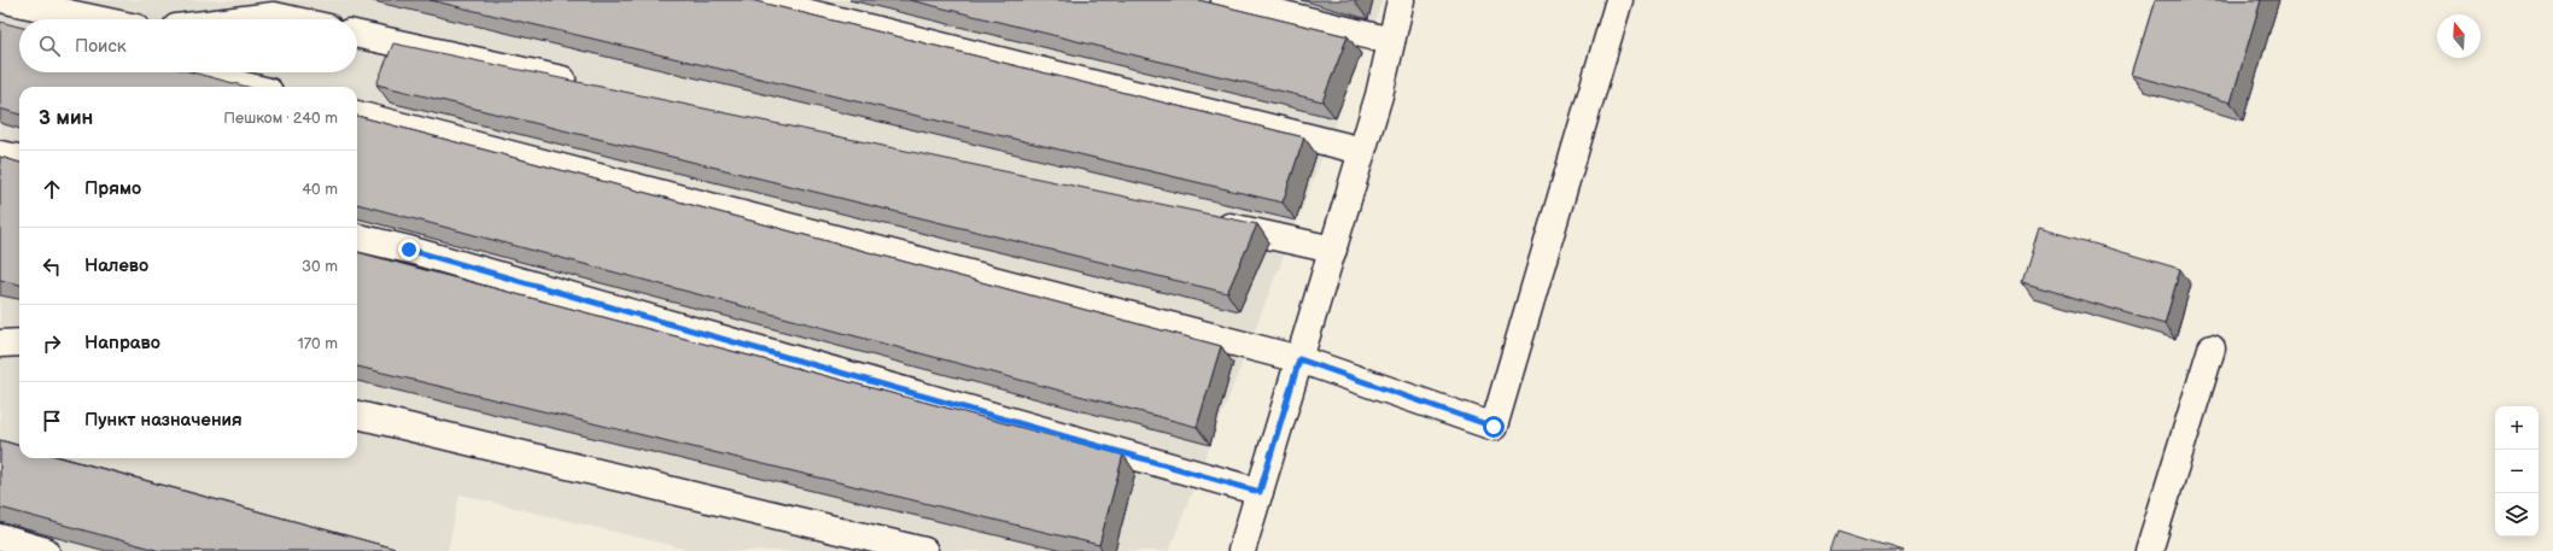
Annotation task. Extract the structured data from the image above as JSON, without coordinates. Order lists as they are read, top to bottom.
{
  "north": "top",
  "page": {
    "search": "Поиск",
    "heading": ["3 мин", "Пешком · 240 m"],
    "list": [
      ["Прямо", "40 m"],
      ["Налево", "30 m"],
      ["Направо", "170 m"],
      "Пункт назначения"
    ],
    "map_buttons": ["+", "−"]
  }
}
